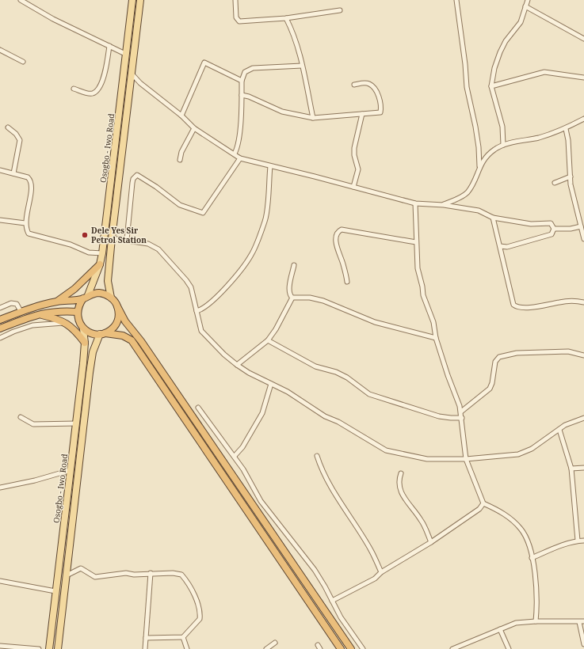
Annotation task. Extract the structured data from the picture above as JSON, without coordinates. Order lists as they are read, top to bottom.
{
  "streets": {
    "main road": ["Osogbo - Iwo Road"]
  },
  "places": ["Dele Yes Sir Petrol Station"]
}
